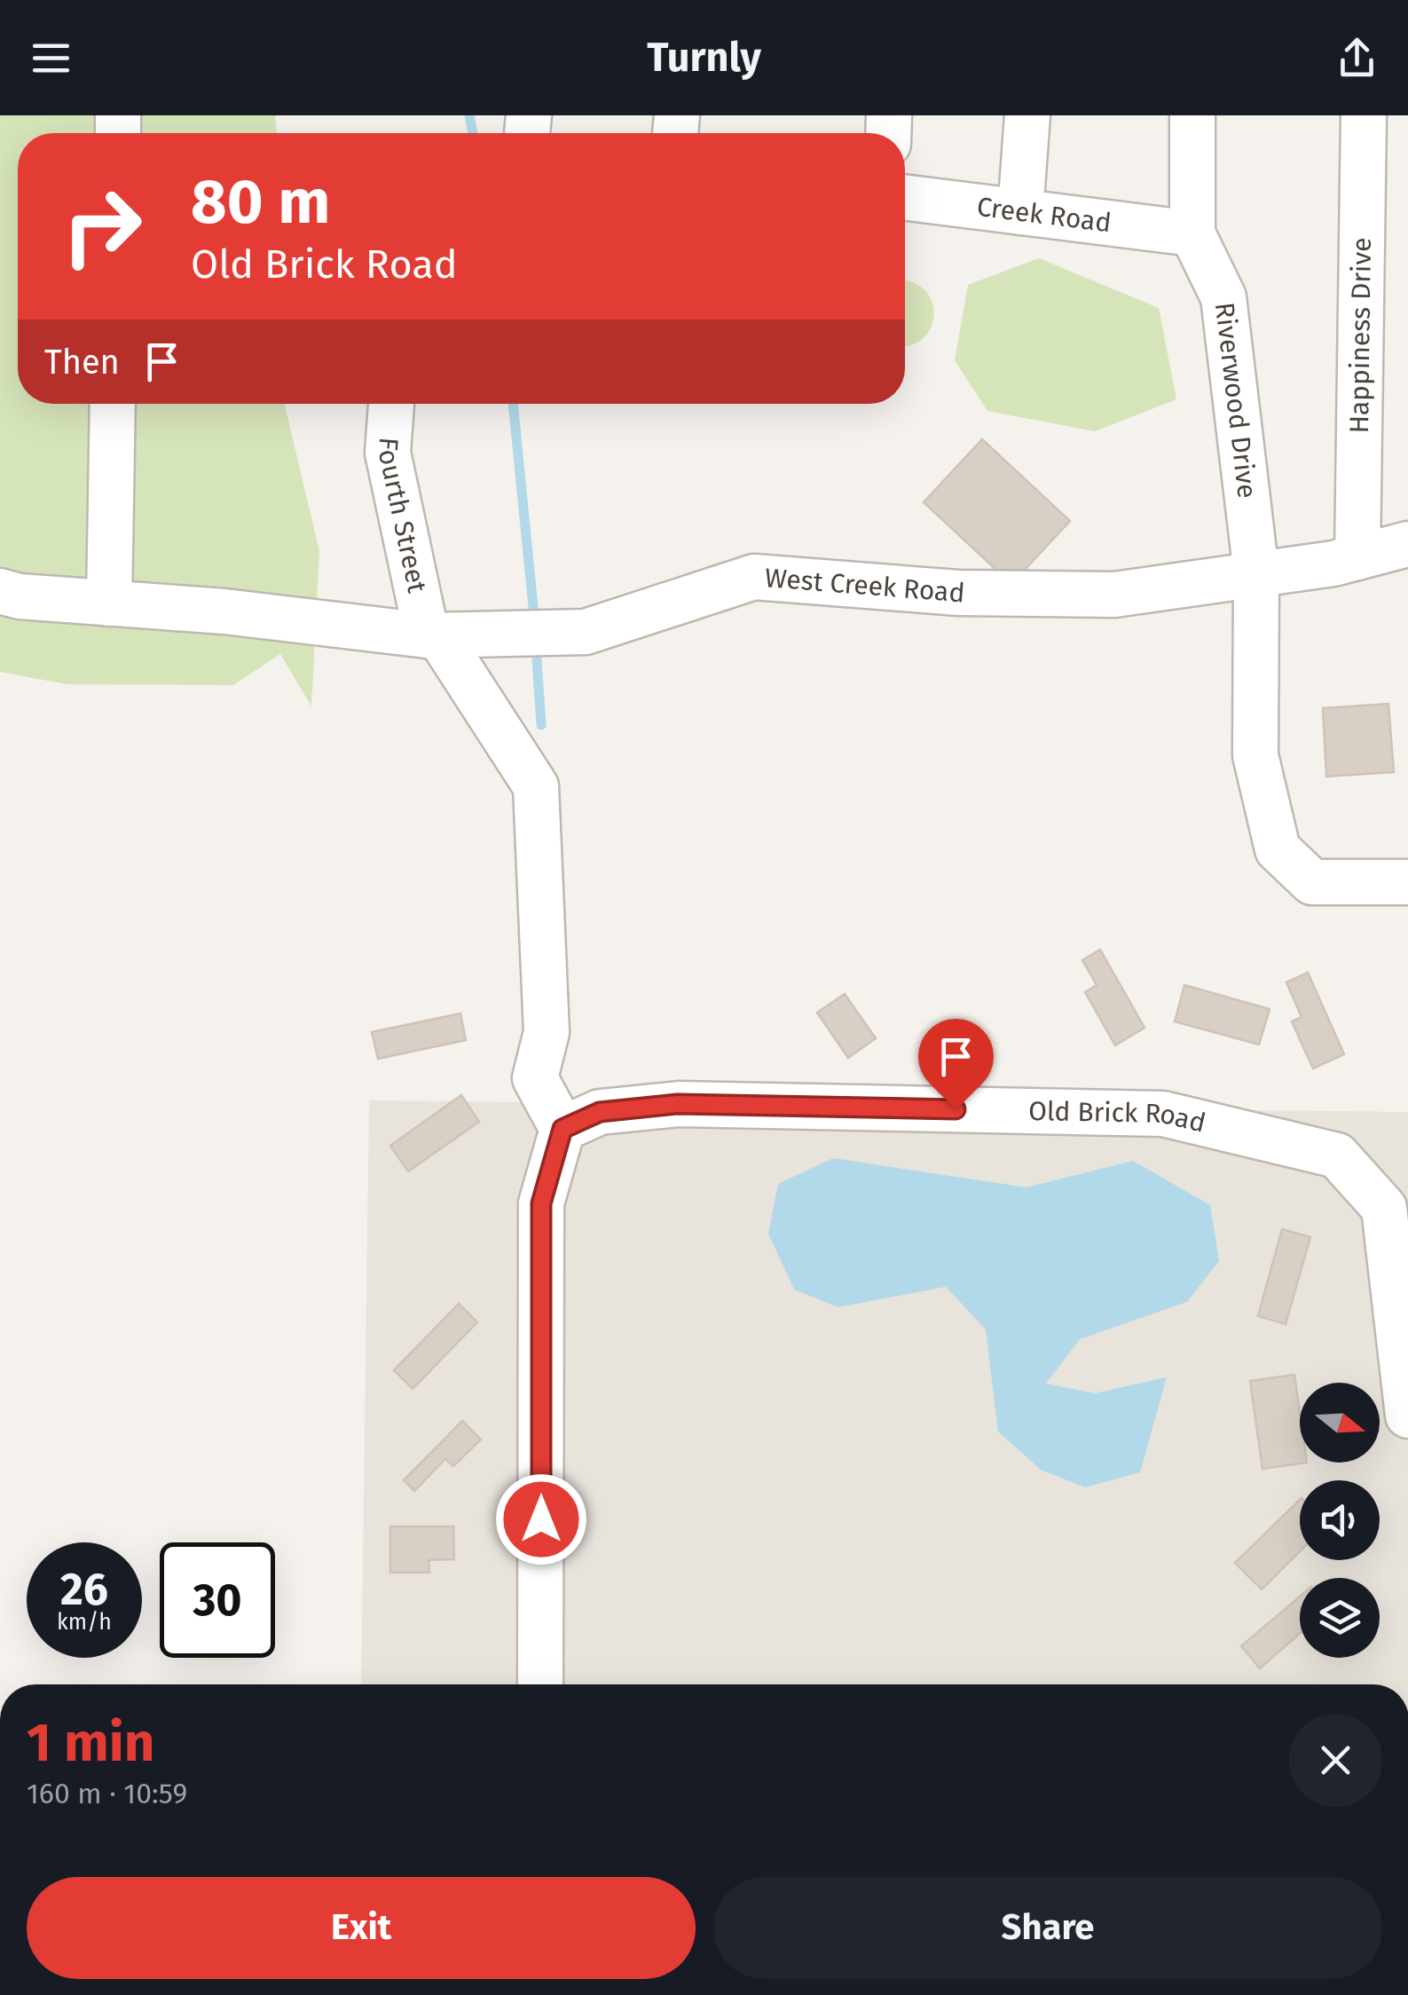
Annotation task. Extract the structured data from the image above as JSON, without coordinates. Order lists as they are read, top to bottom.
{
  "streets": {
    "street": [
      "Creek Road",
      "Happiness Drive",
      "Riverwood Drive",
      "Fourth Street",
      "West Creek Road",
      "Old Brick Road"
    ]
  },
  "crossings": [
    ["Creek Road", "Riverwood Drive"],
    ["Happiness Drive", "West Creek Road"],
    ["Riverwood Drive", "West Creek Road"],
    ["Fourth Street", "West Creek Road"]
  ],
  "north": "right",
  "page": {
    "header": "Turnly",
    "turn": ["80 m", "Old Brick Road"],
    "then": "Then",
    "speed": "26 km/h",
    "limit": "30",
    "heading": ["1 min", "160 m · 10:59"],
    "buttons": ["Exit", "Share"]
  }
}
